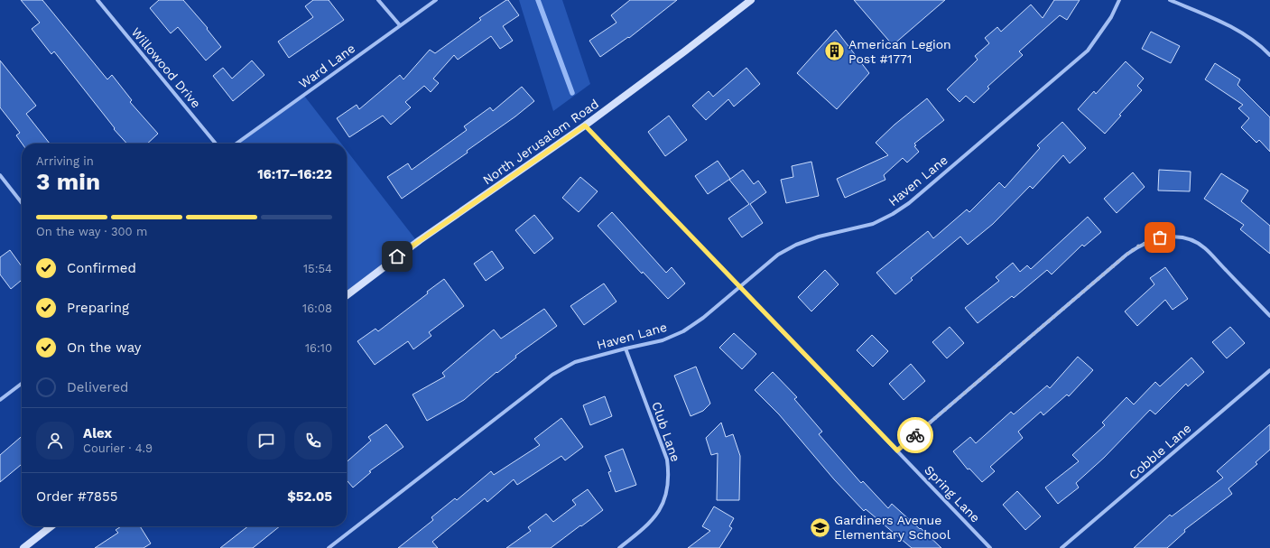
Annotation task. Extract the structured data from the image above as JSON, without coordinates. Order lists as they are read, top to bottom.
{
  "streets": {
    "main road": ["North Jerusalem Road"],
    "street": [
      "Ward Lane",
      "Willowood Drive",
      "Haven Lane",
      "Club Lane",
      "Cobble Lane",
      "Spring Lane"
    ]
  },
  "crossings": [
    ["North Jerusalem Road", "Spring Lane"],
    ["Haven Lane", "Club Lane"],
    ["Haven Lane", "Spring Lane"]
  ],
  "places": {
    "building": ["American Legion Post #1771"],
    "school or university": ["Gardiners Avenue Elementary School"]
  },
  "page": {
    "heading": ["3 min", "Arriving in", "16:17–16:22"],
    "panel": [
      "Alex",
      "Courier · 4.9",
      "Order #7855",
      "$52.05"
    ],
    "bar": "On the way · 300 m",
    "list": [
      ["Confirmed", "15:54"],
      ["Preparing", "16:08"],
      ["On the way", "16:10"],
      "Delivered"
    ]
  }
}
